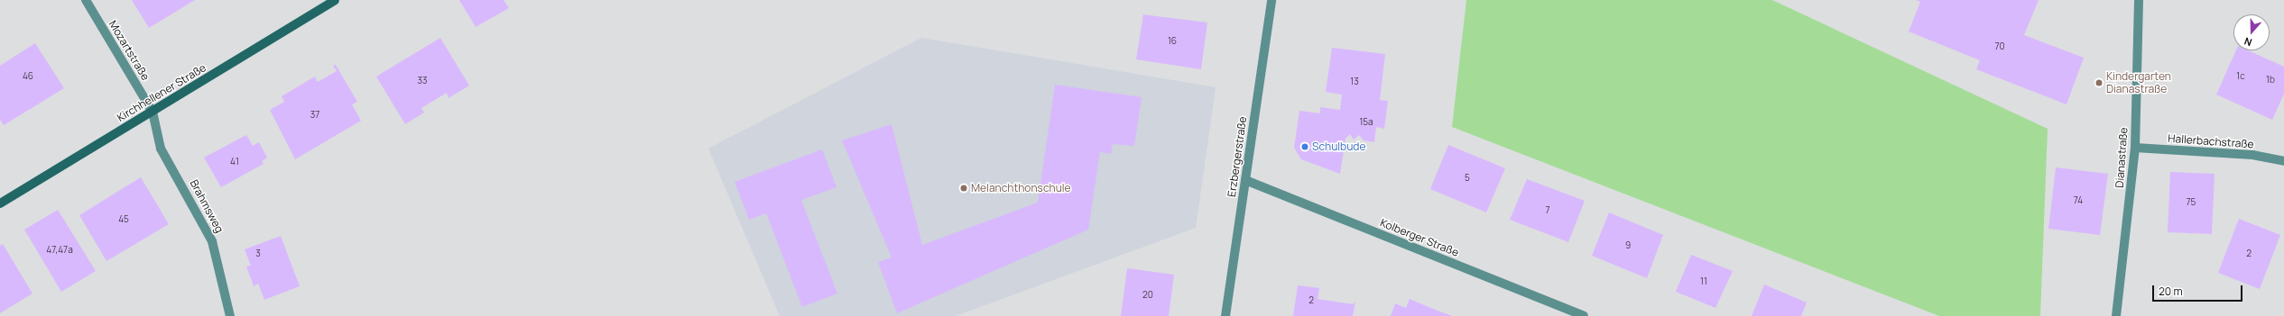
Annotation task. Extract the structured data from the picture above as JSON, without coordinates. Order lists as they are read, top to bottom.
{
  "streets": {
    "main road": ["Kirchhellener Straße"],
    "street": [
      "Mozartstraße",
      "Hallerbachstraße",
      "Erzbergerstraße",
      "Dianastraße",
      "Brahmsweg",
      "Kolberger Straße"
    ]
  },
  "crossings": [
    ["Mozartstraße", "Kirchhellener Straße"],
    ["Mozartstraße", "Brahmsweg"],
    ["Kirchhellener Straße", "Brahmsweg"],
    ["Hallerbachstraße", "Dianastraße"],
    ["Erzbergerstraße", "Kolberger Straße"]
  ],
  "places": ["Kindergarten Dianastraße", "Schulbude", "Melanchthonschule"],
  "house_numbers": [
    "16",
    "70",
    "46",
    "1c",
    "1b",
    "33",
    "13",
    "37",
    "15a",
    "41",
    "5",
    "74",
    "75",
    "7",
    "45",
    "9",
    "47,47a",
    "3",
    "2",
    "11",
    "20",
    "2"
  ],
  "scale_bar": "20 m",
  "north": "bottom"
}
